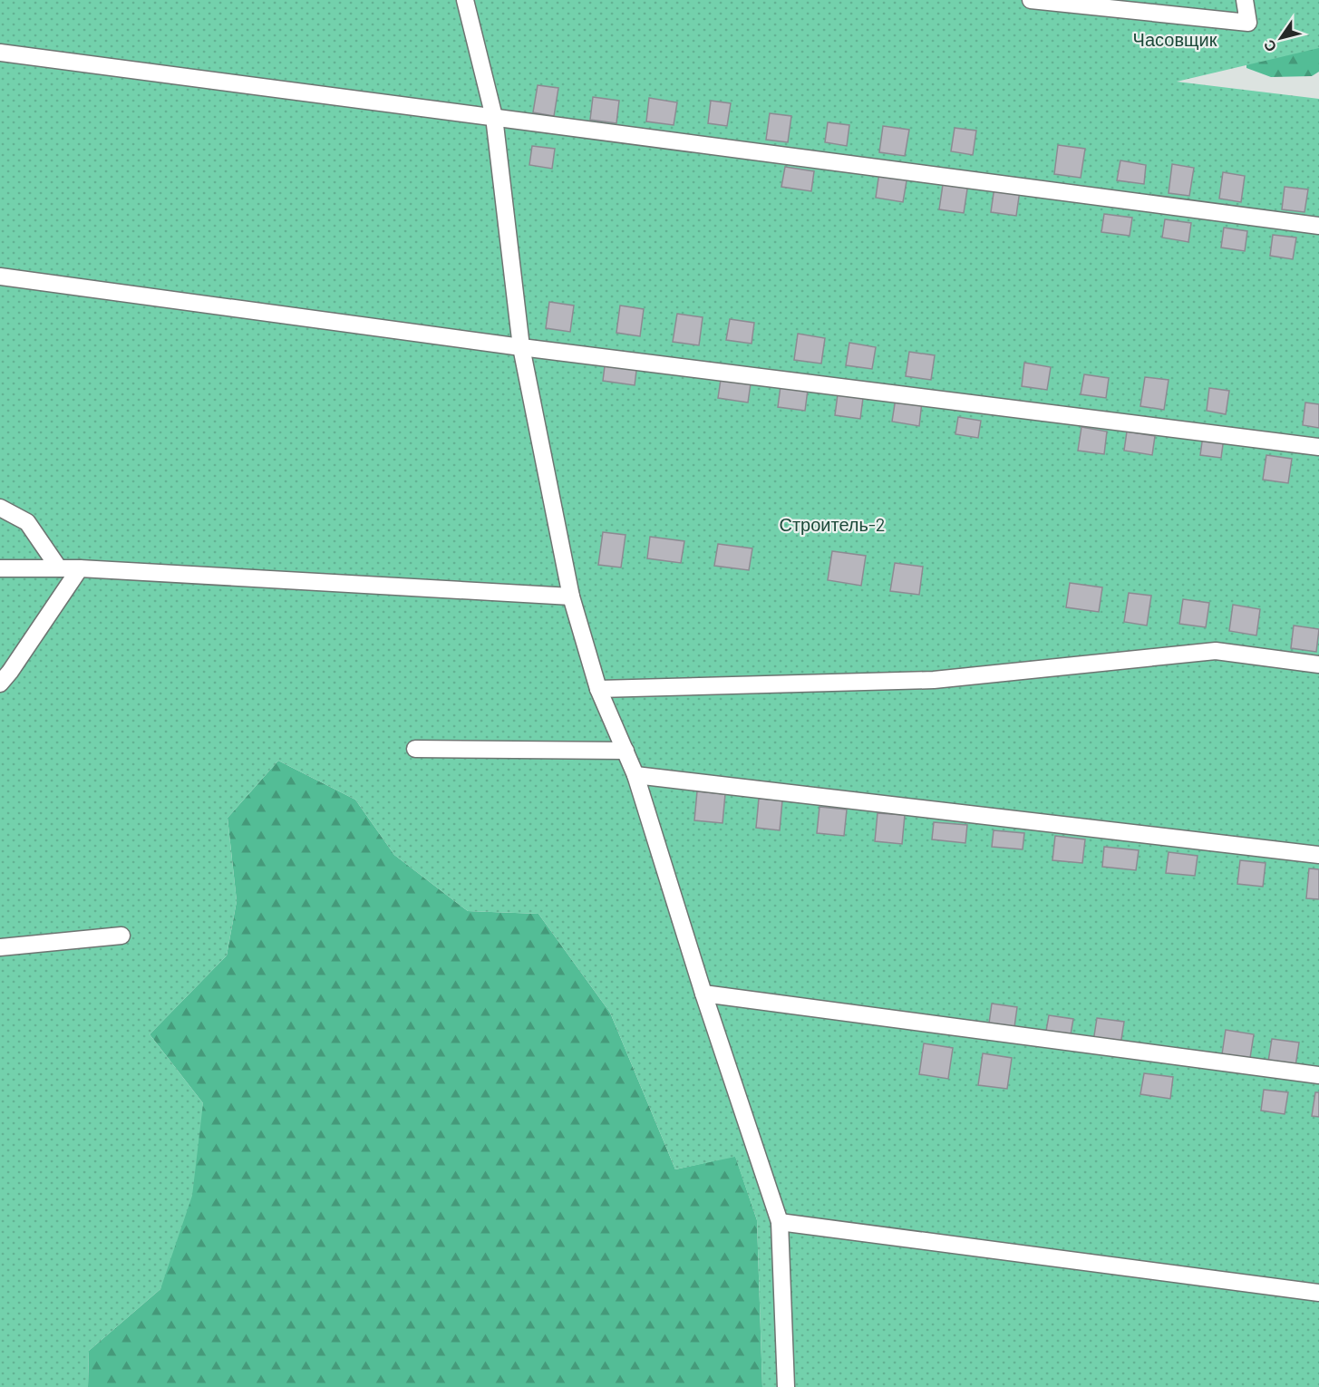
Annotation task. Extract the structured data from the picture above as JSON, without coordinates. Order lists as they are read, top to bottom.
{
  "parks": ["Часовщик", "Строитель-2"],
  "north": "bottom left"
}
